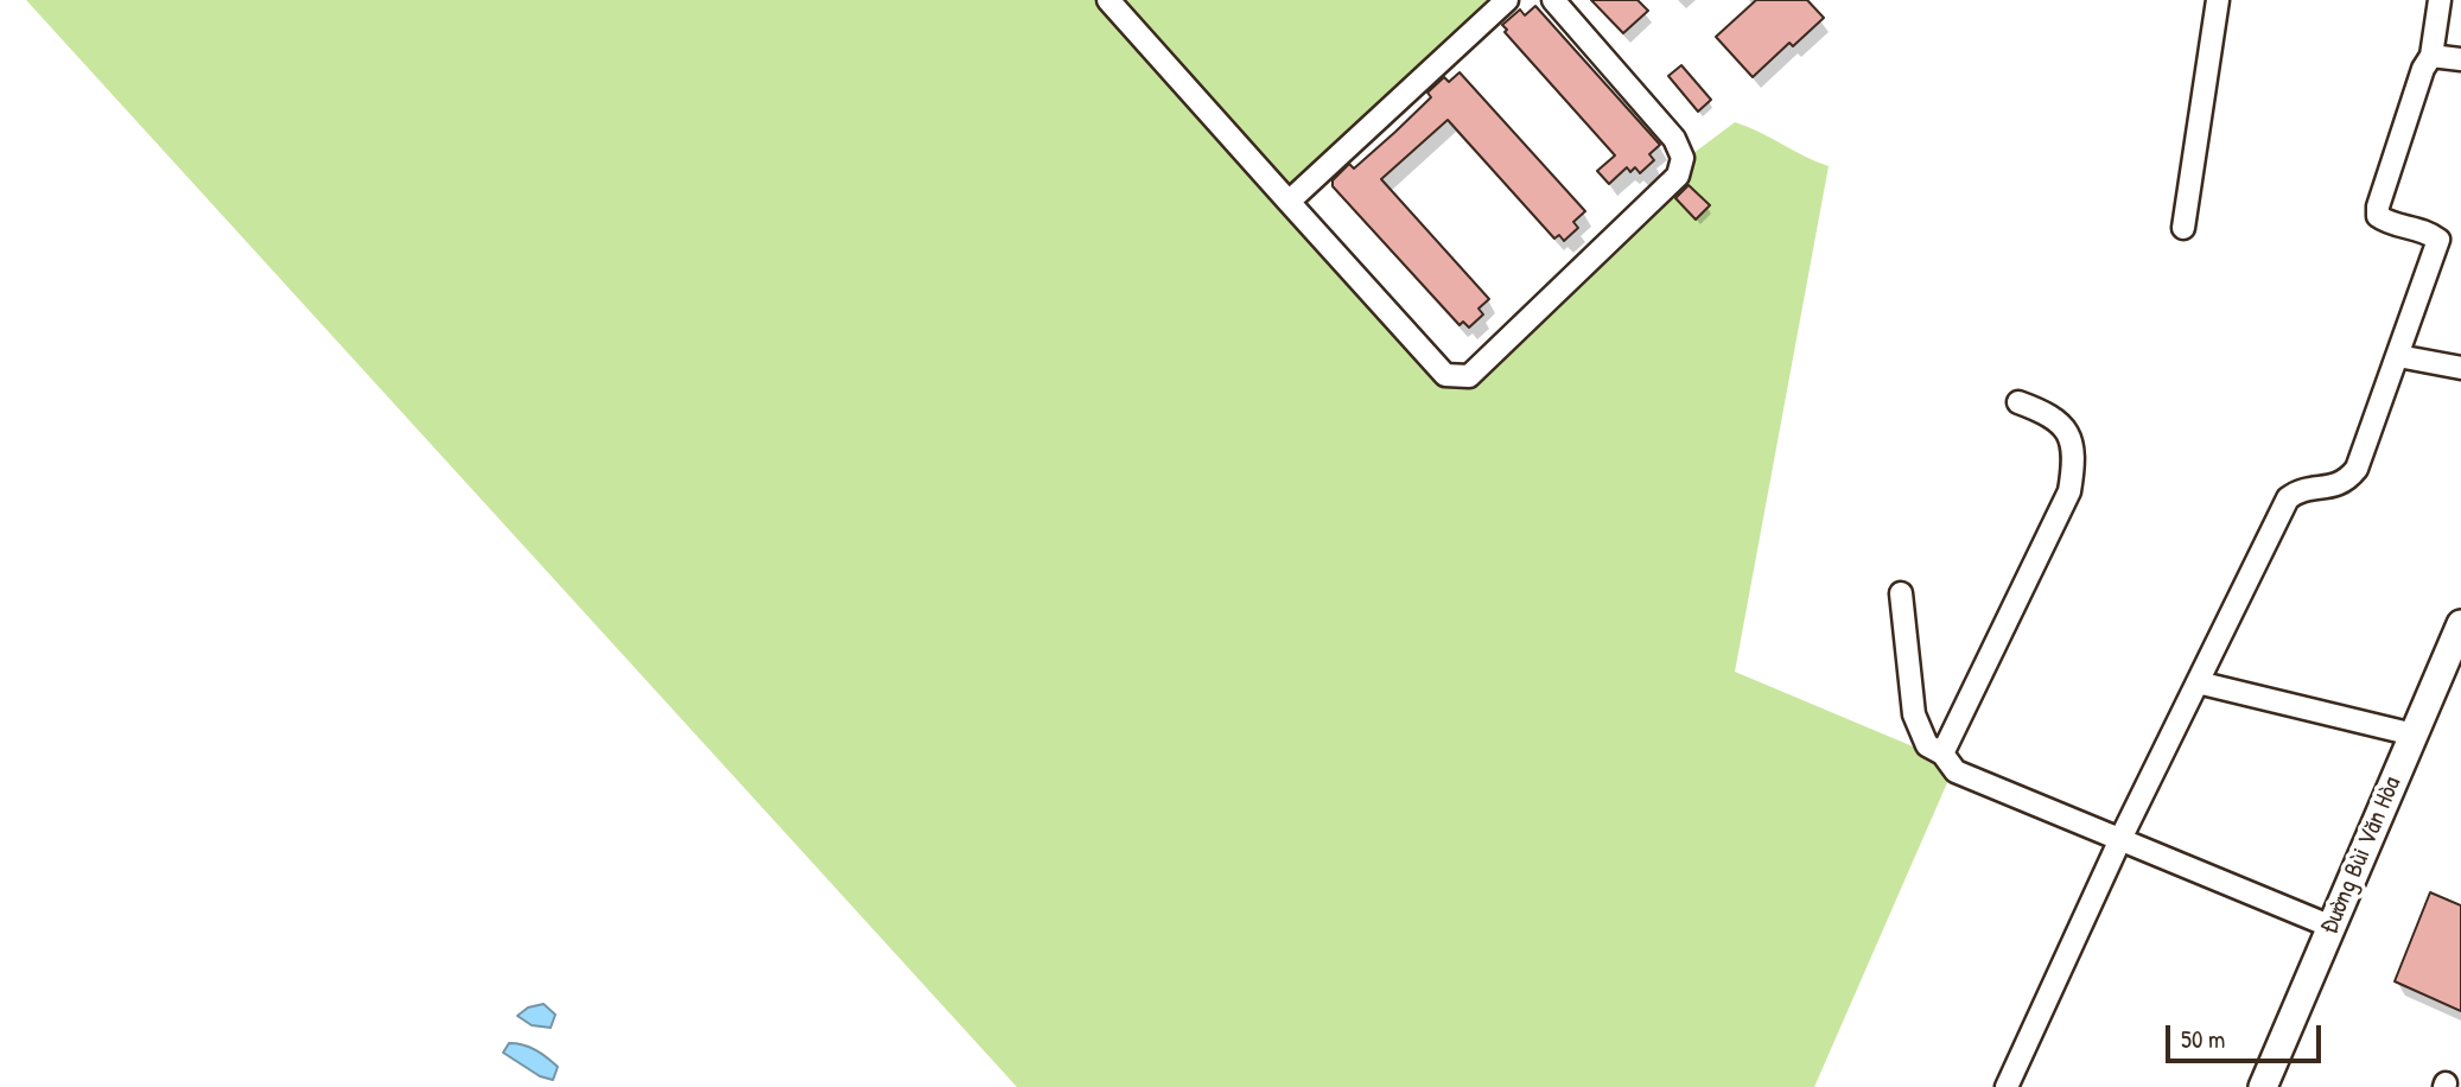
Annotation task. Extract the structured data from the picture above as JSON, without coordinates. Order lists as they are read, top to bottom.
{
  "streets": {
    "main road": ["Đường Bùi Văn Hòa"]
  },
  "scale_bar": "50 m"
}
